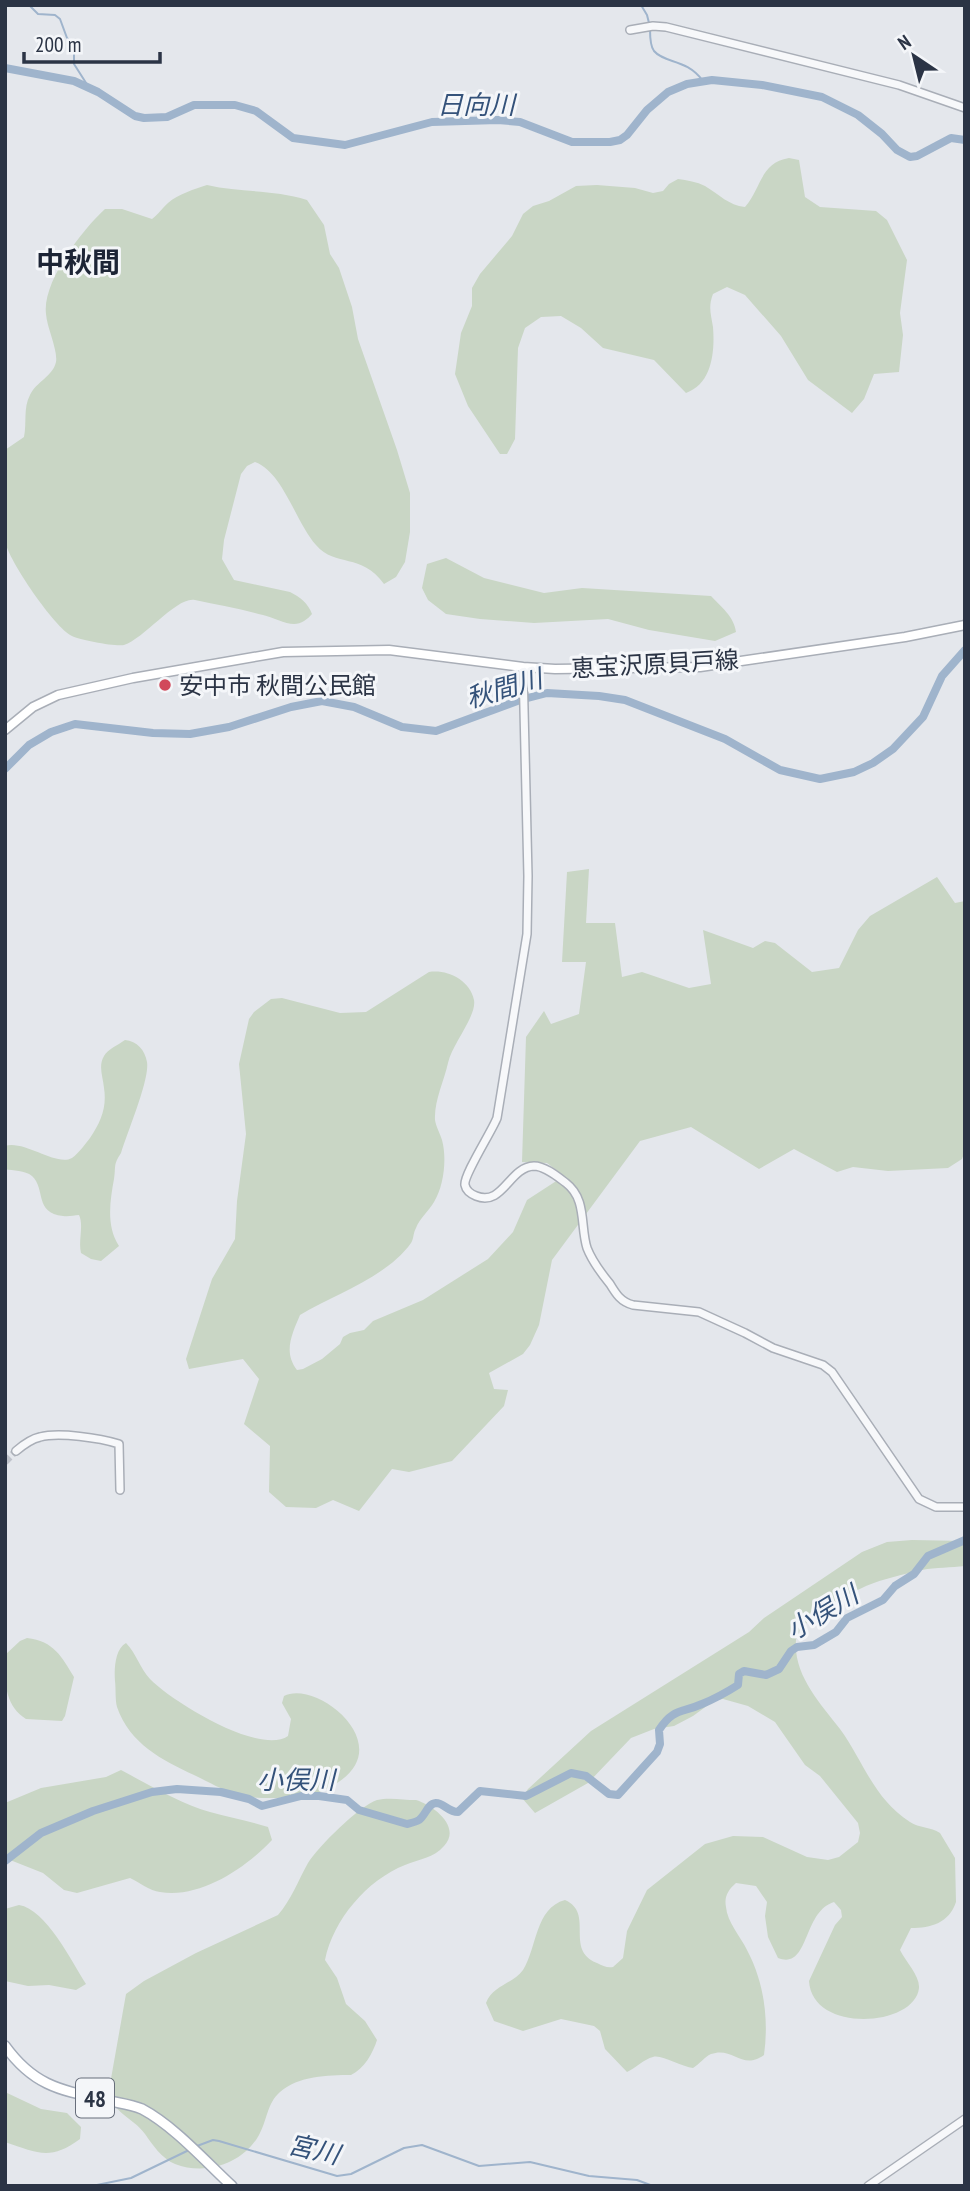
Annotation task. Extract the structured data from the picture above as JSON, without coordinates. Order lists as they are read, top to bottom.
{
  "streets": {
    "main road": ["恵宝沢原貝戸線", "48"]
  },
  "districts": ["中秋間"],
  "water": [
    "日向川",
    "秋間川",
    "小俣川",
    "宮川"
  ],
  "places": ["安中市 秋間公民館"],
  "scale_bar": "200 m",
  "north": "top left"
}
